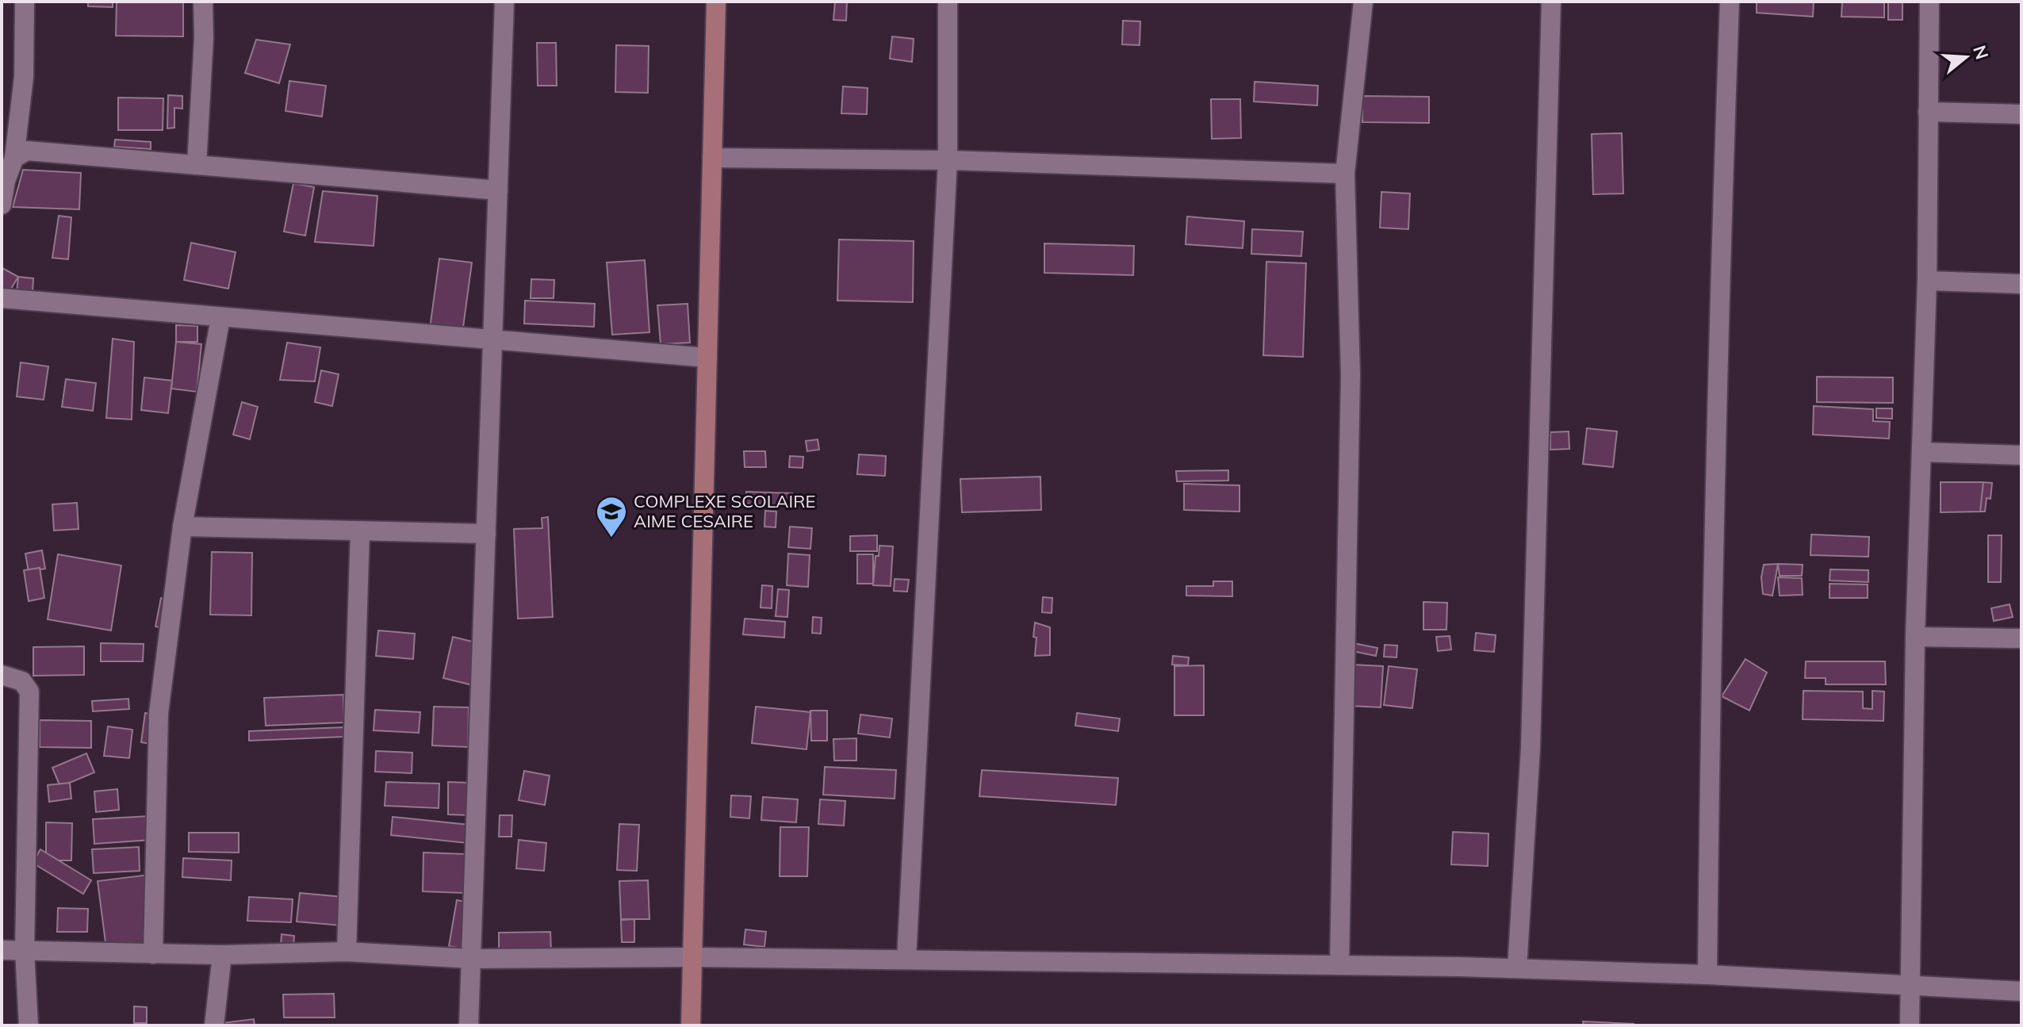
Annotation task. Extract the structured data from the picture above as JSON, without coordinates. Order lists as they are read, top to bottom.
{
  "places": {
    "school or university": ["COMPLEXE SCOLAIRE AIME CESAIRE"]
  },
  "north": "right"
}
